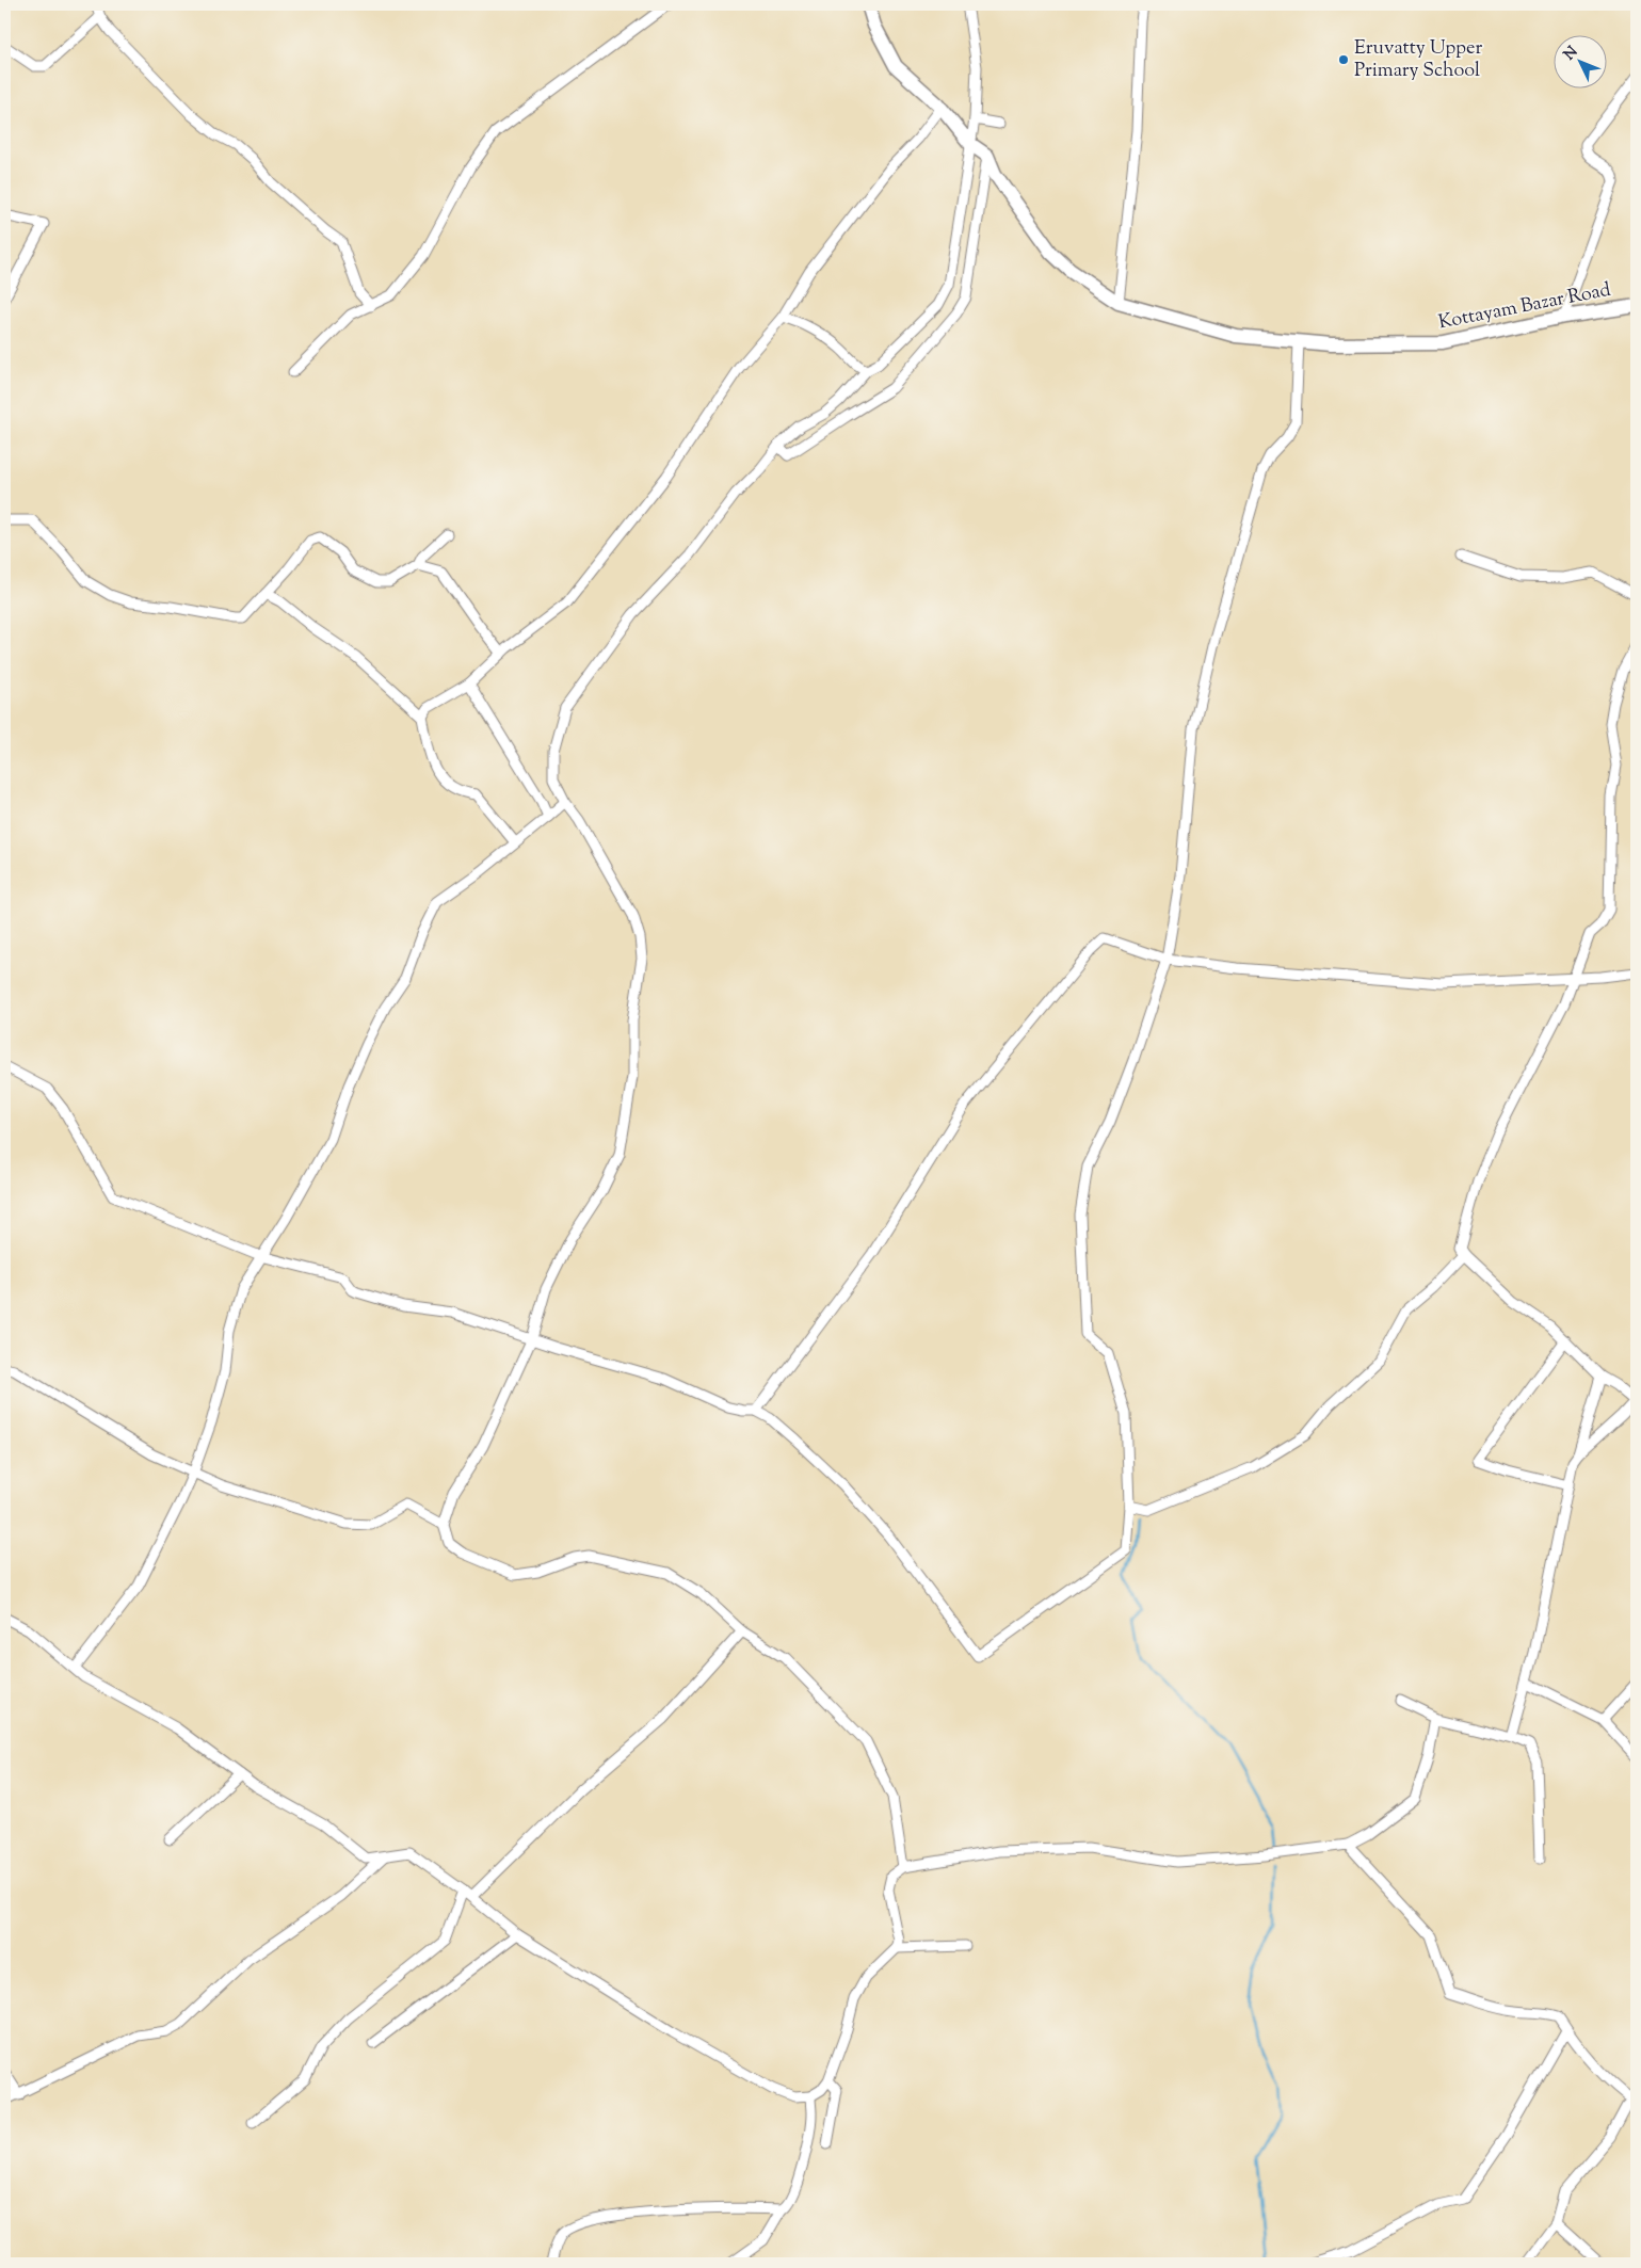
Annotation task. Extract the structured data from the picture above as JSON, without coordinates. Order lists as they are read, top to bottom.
{
  "streets": {
    "main road": ["Kottayam Bazar Road"]
  },
  "places": ["Eruvatty Upper Primary School"],
  "north": "top left"
}
